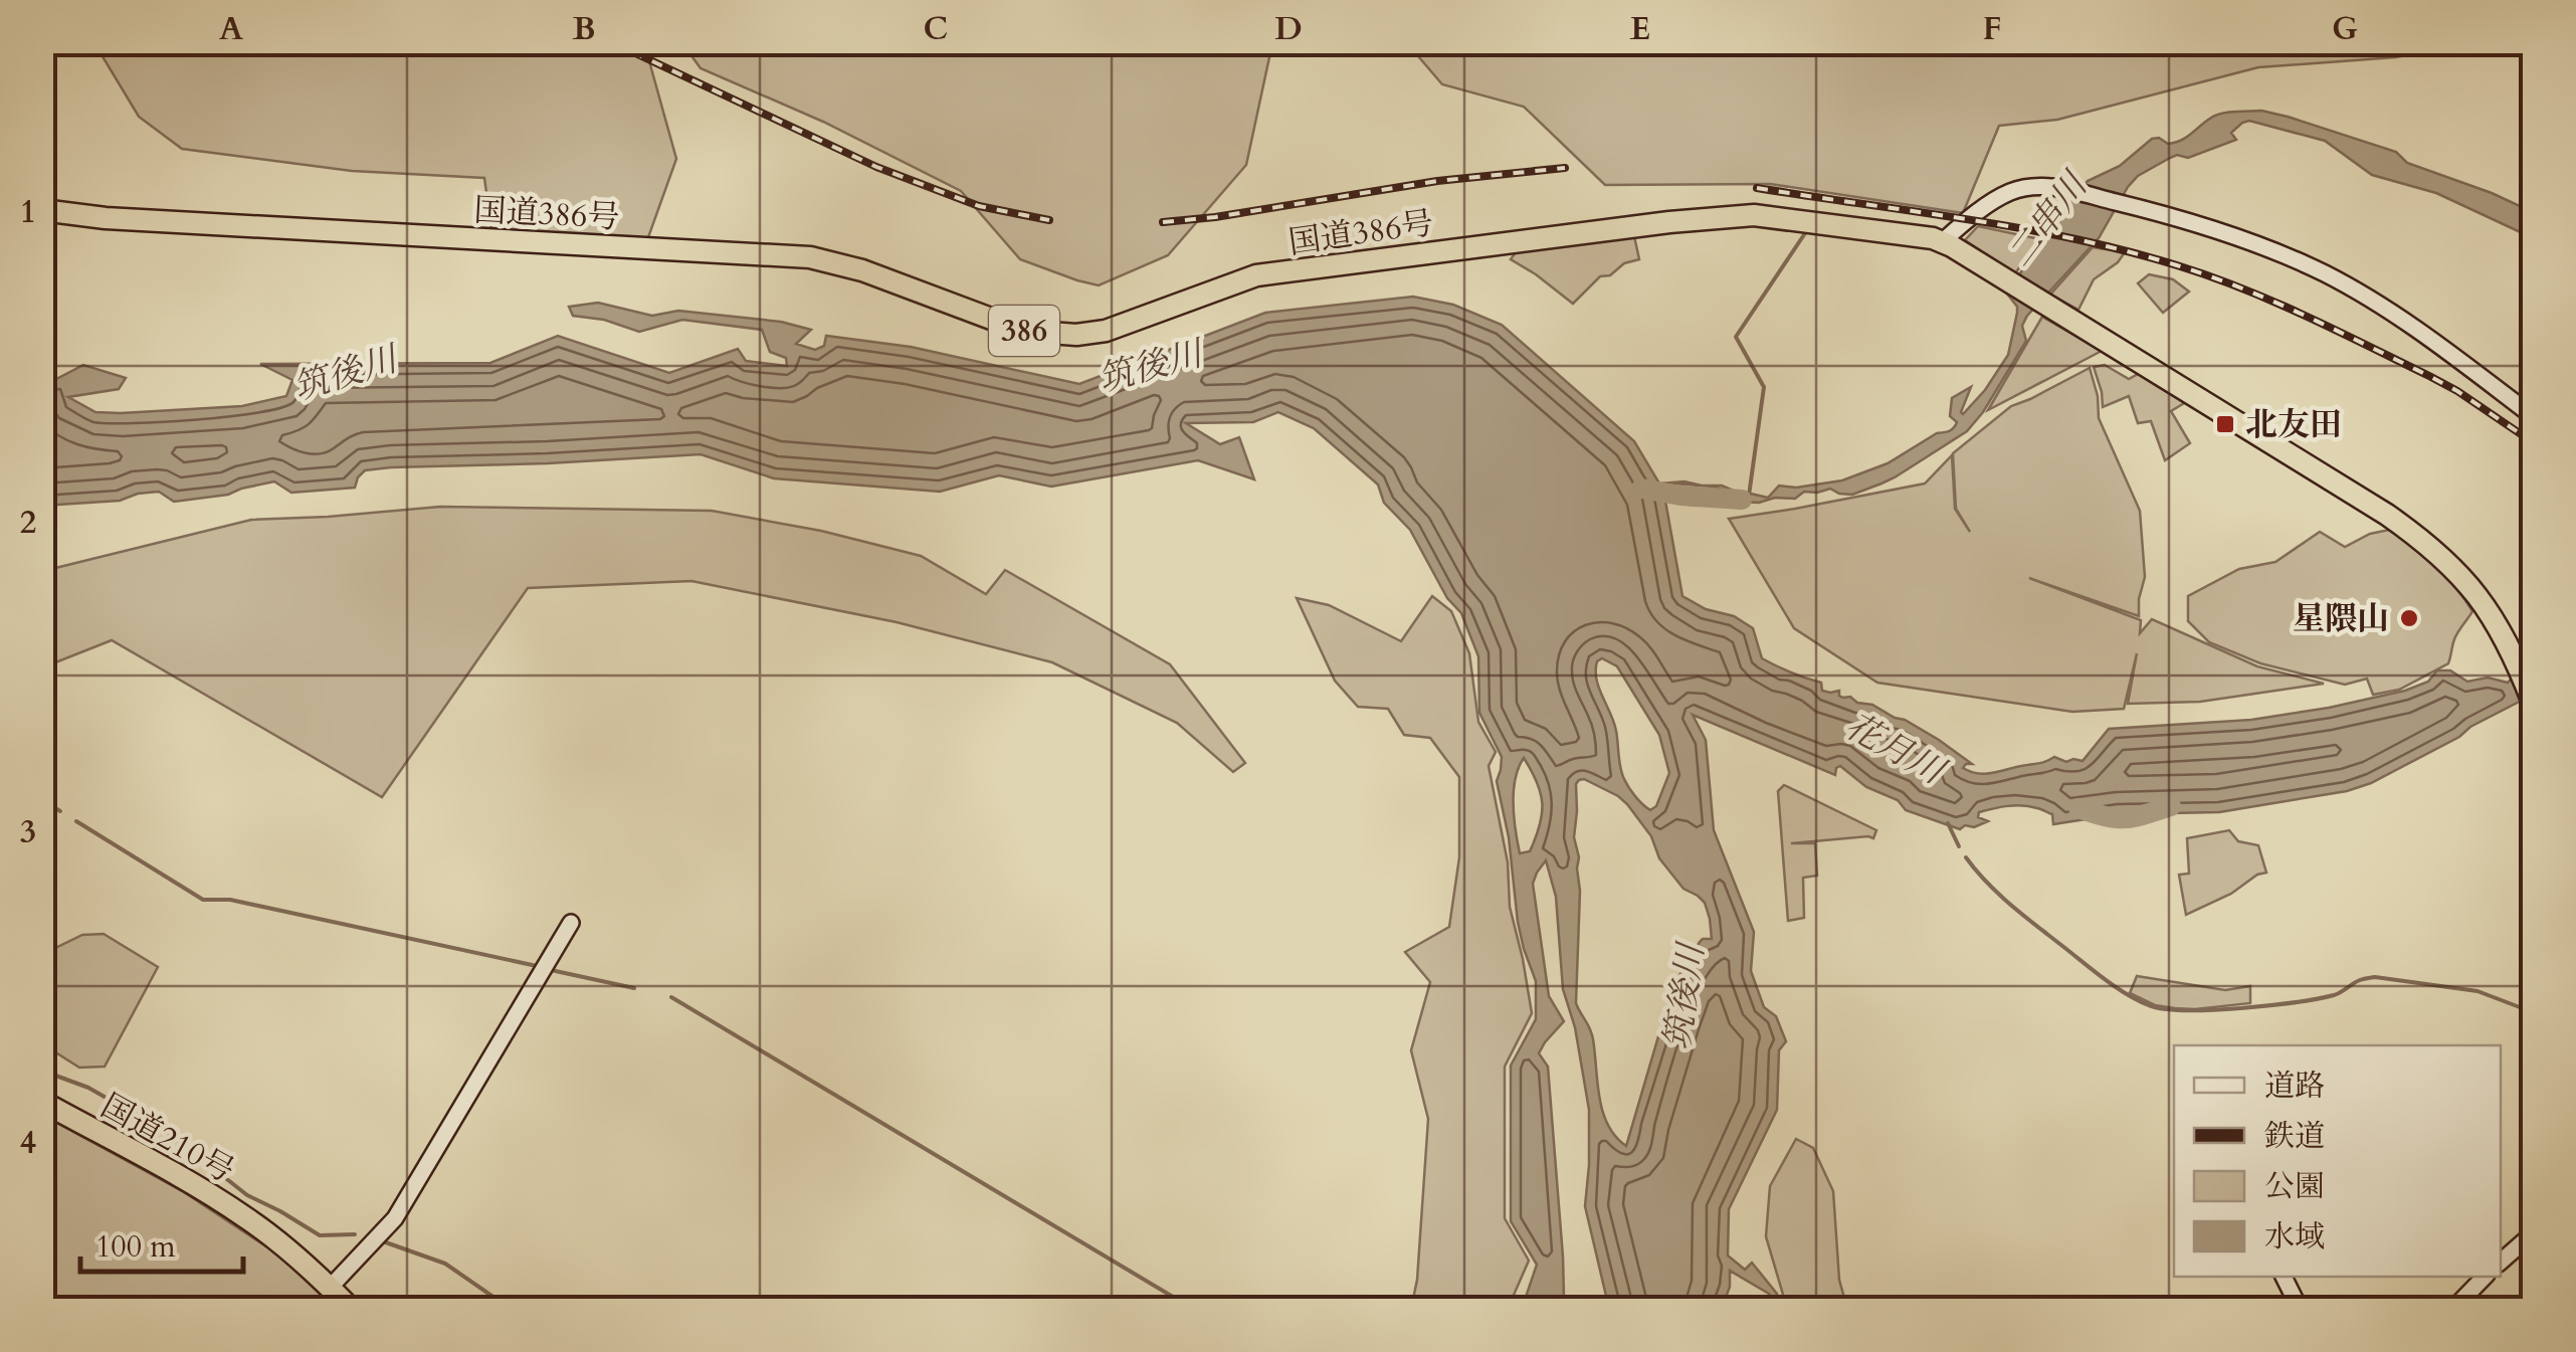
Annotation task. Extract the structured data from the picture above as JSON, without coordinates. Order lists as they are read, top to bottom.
{
  "streets": {
    "highway": ["国道386号", "386", "国道210号"]
  },
  "water": ["二串川", "筑後川", "花月川"],
  "places": {
    "transit": ["北友田"],
    "other": ["星隈山"]
  },
  "legend": [
    "道路",
    "鉄道",
    "公園",
    "水域"
  ],
  "scale_bar": "100 m",
  "grid": {
    "columns": [
      "A",
      "B",
      "C",
      "D",
      "E",
      "F",
      "G"
    ],
    "rows": [
      "1",
      "2",
      "3",
      "4"
    ]
  }
}
